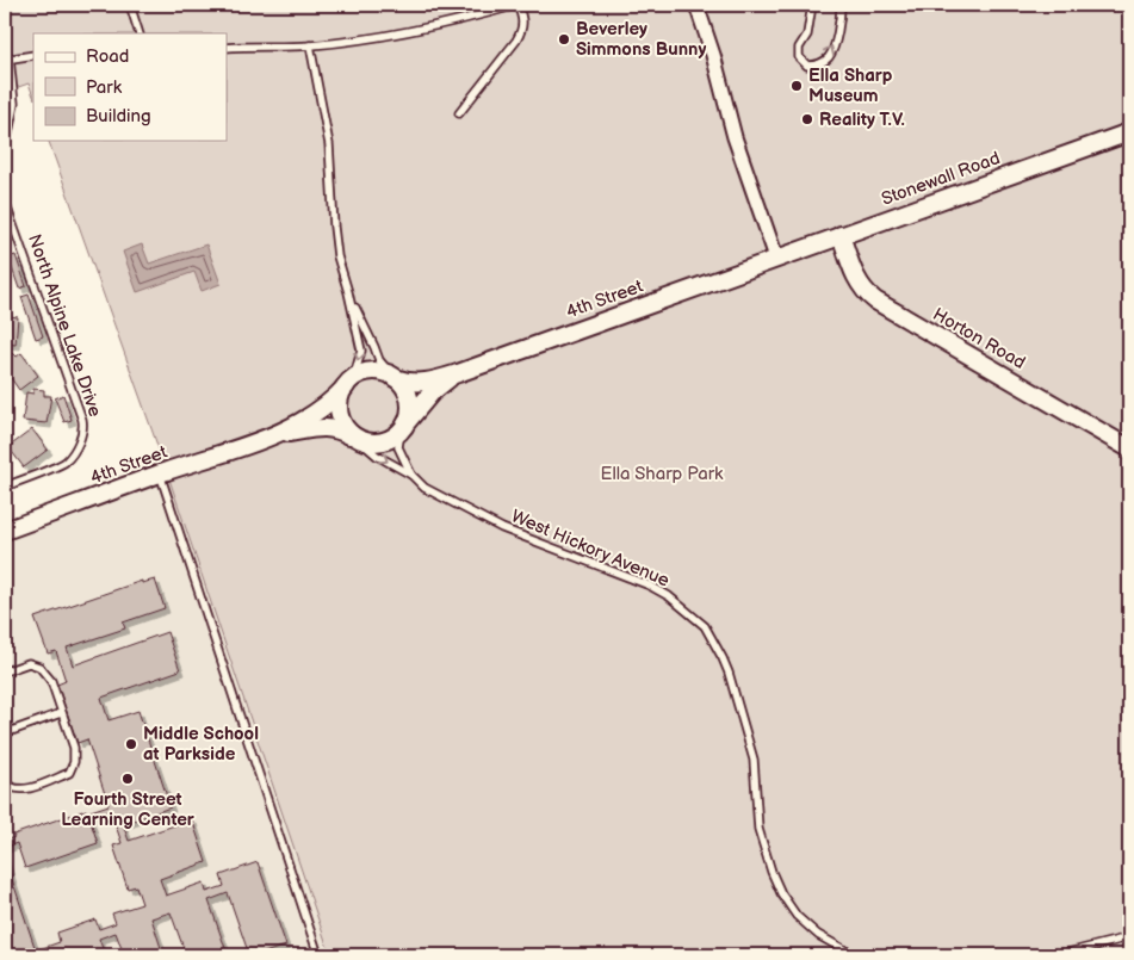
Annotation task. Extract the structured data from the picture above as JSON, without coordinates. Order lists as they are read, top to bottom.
{
  "streets": {
    "street": ["Stonewall Road", "4th Street", "Horton Road"],
    "lane": ["North Alpine Lake Drive", "West Hickory Avenue"]
  },
  "crossings": [
    ["Stonewall Road", "4th Street"],
    ["Stonewall Road", "Horton Road"],
    ["4th Street", "West Hickory Avenue"]
  ],
  "parks": ["Ella Sharp Park"],
  "places": [
    "Beverley Simmons Bunny",
    "Ella Sharp Museum",
    "Reality T.V.",
    "Middle School at Parkside",
    "Fourth Street Learning Center"
  ],
  "legend": ["Road", "Park", "Building"]
}
